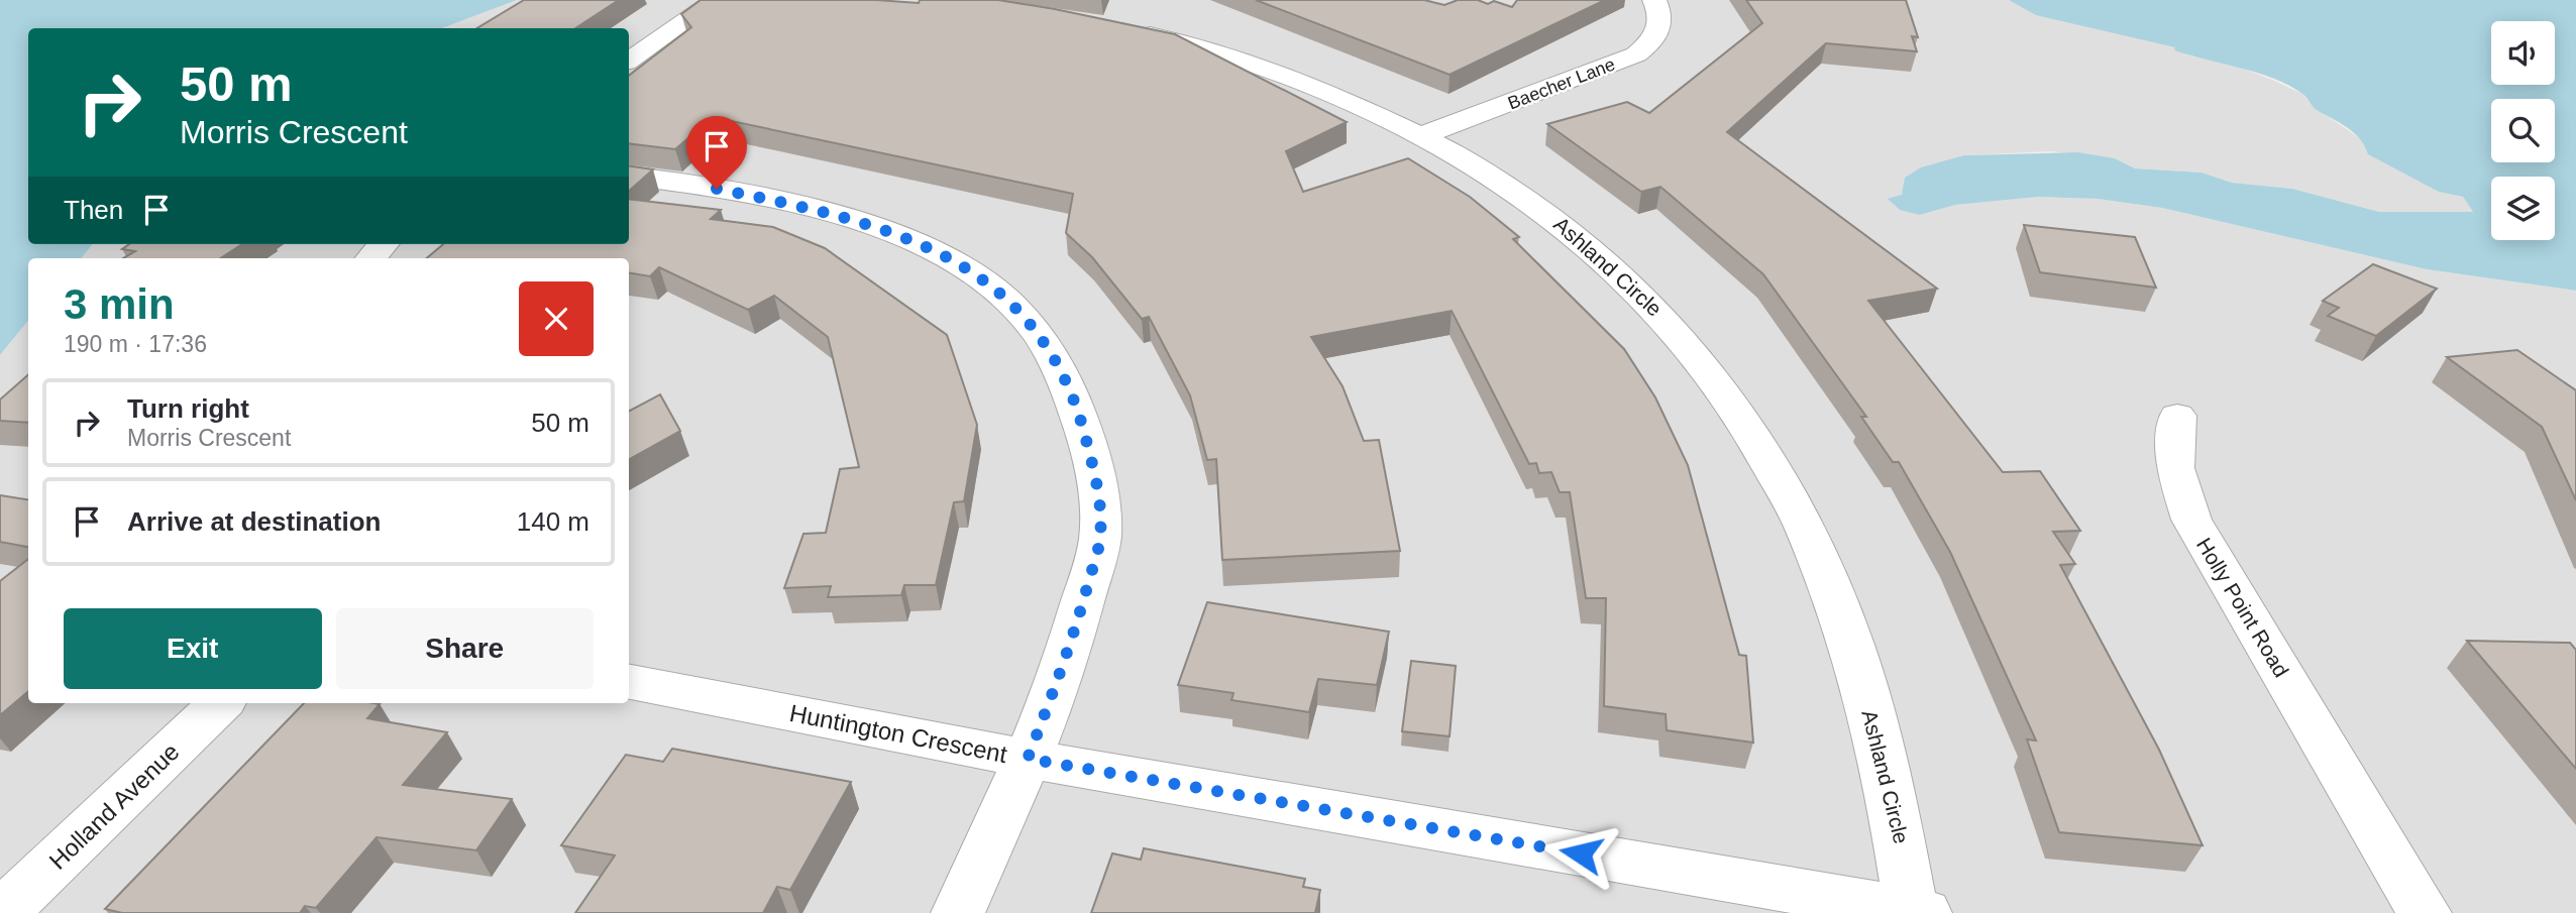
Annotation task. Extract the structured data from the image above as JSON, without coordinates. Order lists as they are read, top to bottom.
{
  "streets": {
    "street": [
      "Baecher Lane",
      "Ashland Circle",
      "Holly Point Road",
      "Huntington Crescent",
      "Holland Avenue"
    ]
  },
  "crossings": [
    ["Baecher Lane", "Ashland Circle"],
    ["Ashland Circle", "Huntington Crescent"]
  ],
  "page": {
    "turn": ["50 m", "Morris Crescent"],
    "then": "Then",
    "heading": ["3 min", "190 m · 17:36"],
    "list": [
      {
        "name": "Turn right",
        "note": "Morris Crescent",
        "value": "50 m"
      },
      {
        "name": "Arrive at destination",
        "value": "140 m"
      }
    ],
    "buttons": ["Exit", "Share"]
  }
}
